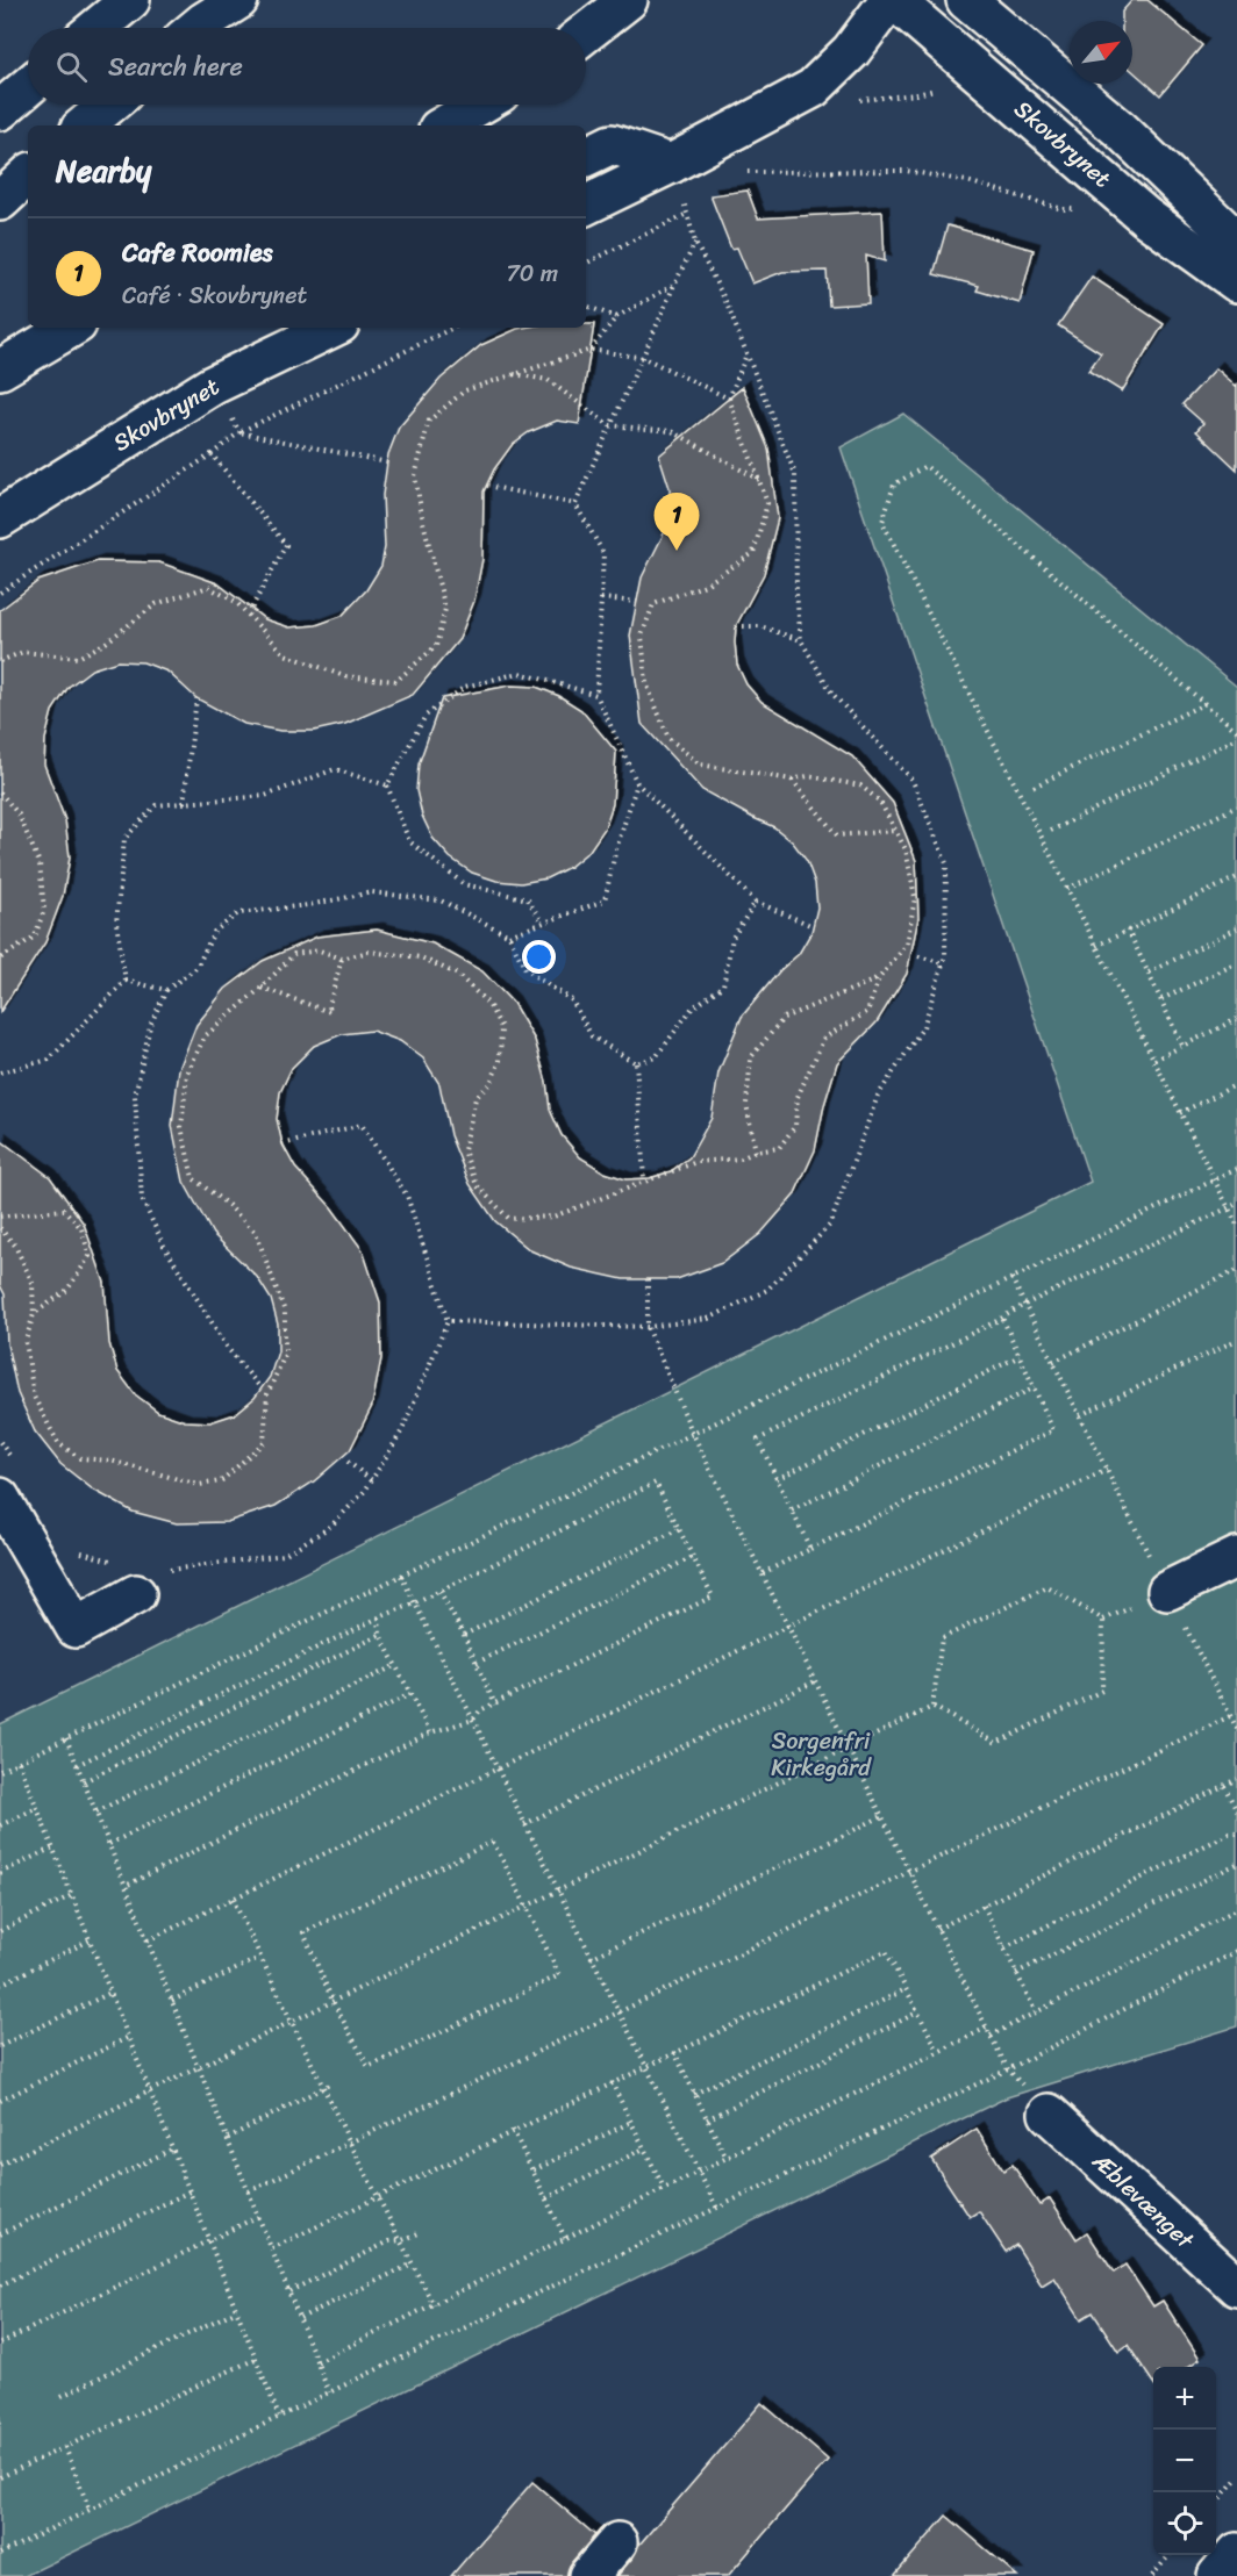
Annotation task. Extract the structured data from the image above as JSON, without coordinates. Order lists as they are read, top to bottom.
{
  "streets": {
    "main road": ["Skovbrynet", "Æblevænget"]
  },
  "parks": ["Sorgenfri Kirkegård"],
  "north": "top right",
  "page": {
    "search": "Search here",
    "heading": "Nearby",
    "list": [
      {
        "mark": "1",
        "name": "Cafe Roomies",
        "note": "Café · Skovbrynet",
        "value": "70 m"
      }
    ],
    "pins": "1",
    "map_buttons": ["+", "−"]
  }
}
